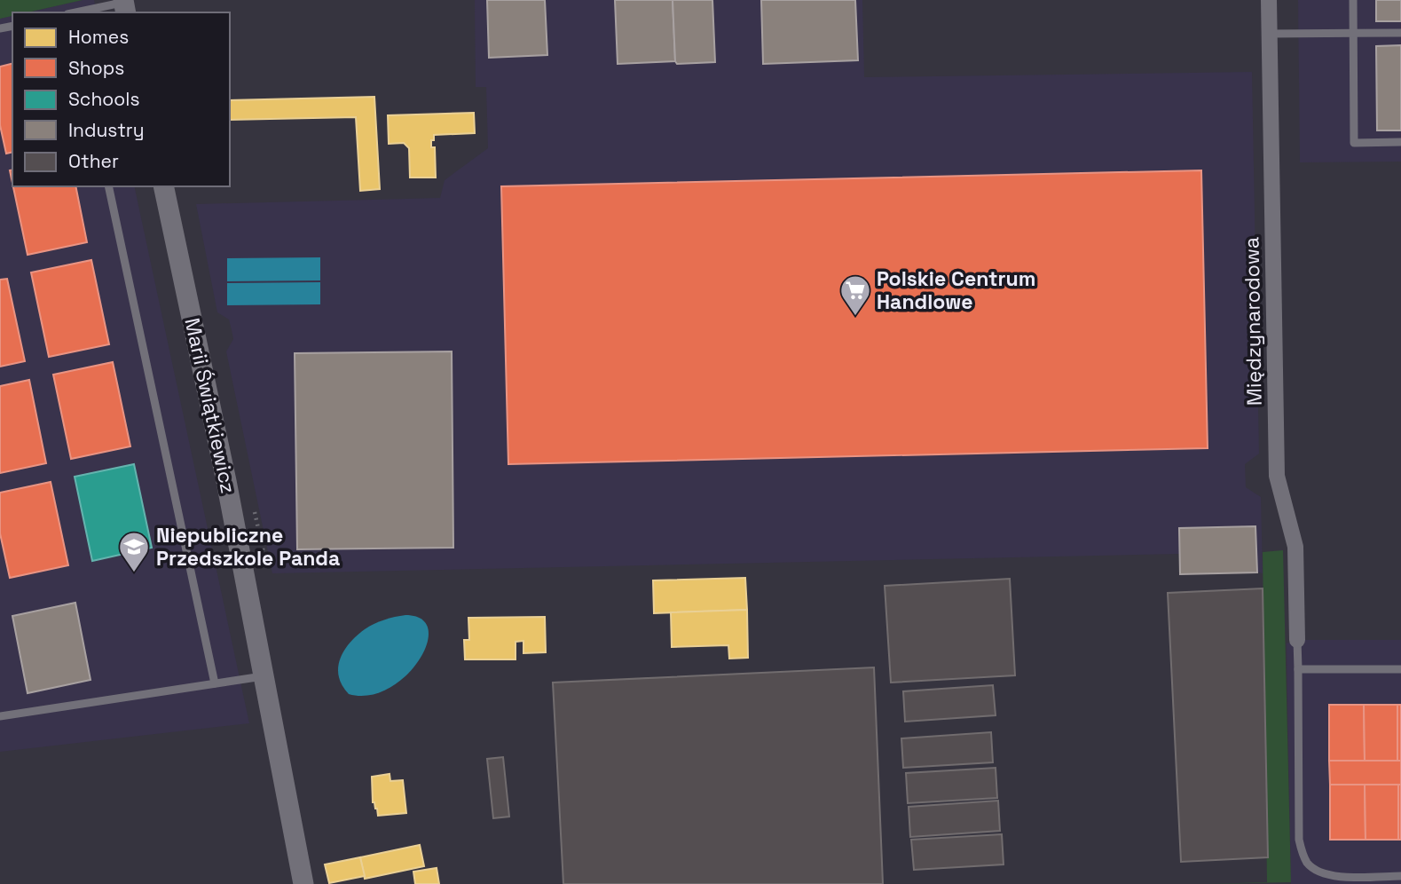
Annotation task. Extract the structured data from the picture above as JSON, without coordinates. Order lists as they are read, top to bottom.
{
  "streets": {
    "street": ["Międzynarodowa", "Marii Świątkiewicz"]
  },
  "places": {
    "supermarket": ["Polskie Centrum Handlowe"],
    "school or university": ["Niepubliczne Przedszkole Panda"]
  },
  "legend": [
    "Homes",
    "Shops",
    "Schools",
    "Industry",
    "Other"
  ]
}
